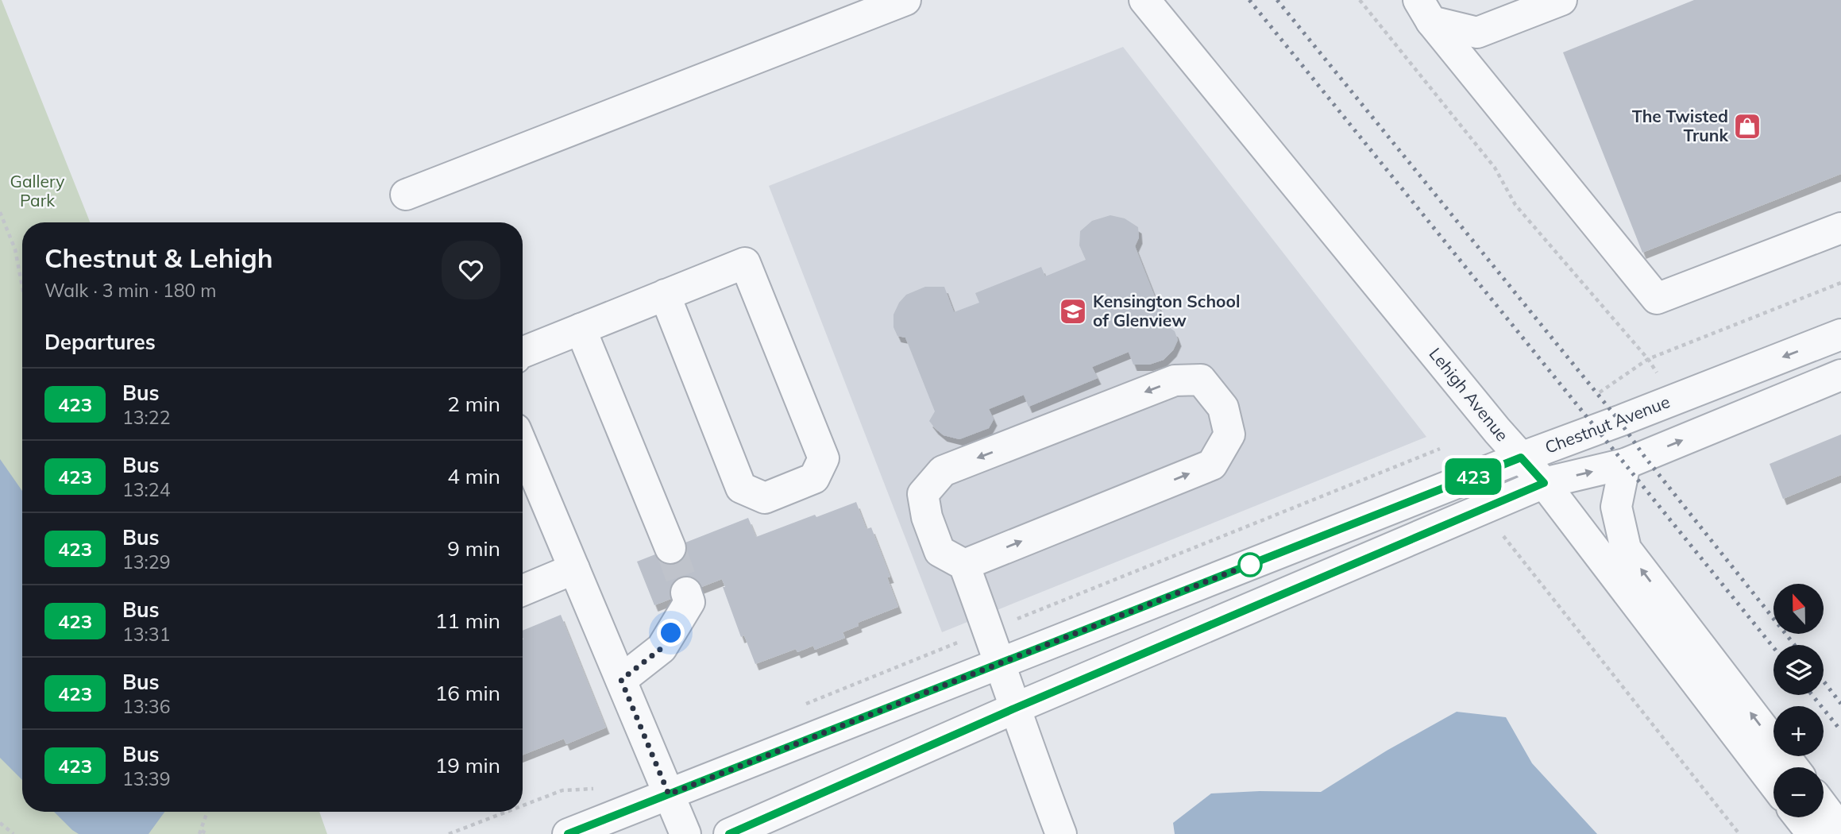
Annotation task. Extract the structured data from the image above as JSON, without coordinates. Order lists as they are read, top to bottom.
{
  "streets": {
    "street": ["Lehigh Avenue", "Chestnut Avenue"]
  },
  "crossings": [
    ["Lehigh Avenue", "Chestnut Avenue"]
  ],
  "parks": ["Gallery Park"],
  "places": {
    "shop": ["The Twisted Trunk"],
    "school or university": ["Kensington School of Glenview"]
  },
  "lines": ["bus line 423"],
  "north": "top",
  "page": {
    "on_map": "423",
    "heading": [
      ["Chestnut & Lehigh", "Walk · 3 min · 180 m"],
      "Departures"
    ],
    "list": [
      {
        "mark": "423",
        "name": "Bus",
        "note": "13:22",
        "value": "2 min"
      },
      {
        "mark": "423",
        "name": "Bus",
        "note": "13:24",
        "value": "4 min"
      },
      {
        "mark": "423",
        "name": "Bus",
        "note": "13:29",
        "value": "9 min"
      },
      {
        "mark": "423",
        "name": "Bus",
        "note": "13:31",
        "value": "11 min"
      },
      {
        "mark": "423",
        "name": "Bus",
        "note": "13:36",
        "value": "16 min"
      },
      {
        "mark": "423",
        "name": "Bus",
        "note": "13:39",
        "value": "19 min"
      }
    ],
    "map_buttons": ["+", "−"]
  }
}
